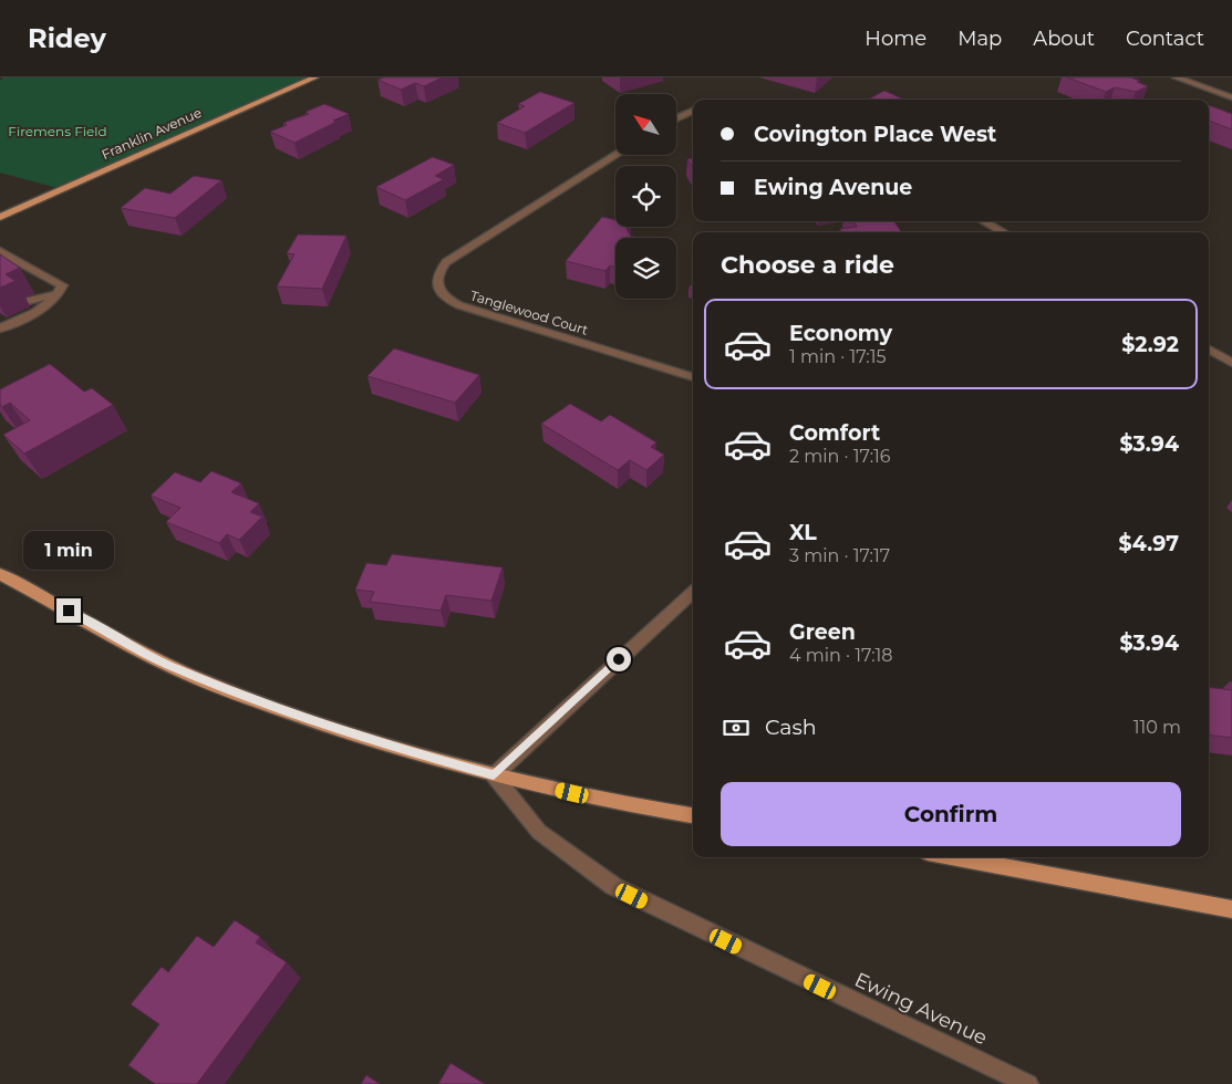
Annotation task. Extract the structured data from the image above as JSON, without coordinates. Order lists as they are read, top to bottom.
{
  "streets": {
    "main road": ["Franklin Avenue"],
    "street": ["Tanglewood Court", "Ewing Avenue"]
  },
  "parks": ["Firemens Field"],
  "north": "top left",
  "page": {
    "header": "Ridey",
    "nav": [
      "Home",
      "Map",
      "About",
      "Contact"
    ],
    "banner": ["Covington Place West", "Ewing Avenue"],
    "heading": "Choose a ride",
    "list": [
      {
        "name": "Economy",
        "note": "1 min · 17:15",
        "value": "$2.92"
      },
      {
        "name": "Comfort",
        "note": "2 min · 17:16",
        "value": "$3.94"
      },
      {
        "name": "XL",
        "note": "3 min · 17:17",
        "value": "$4.97"
      },
      {
        "name": "Green",
        "note": "4 min · 17:18",
        "value": "$3.94"
      }
    ],
    "bubble": "1 min",
    "pay": ["Cash", "110 m"],
    "buttons": "Confirm"
  }
}
